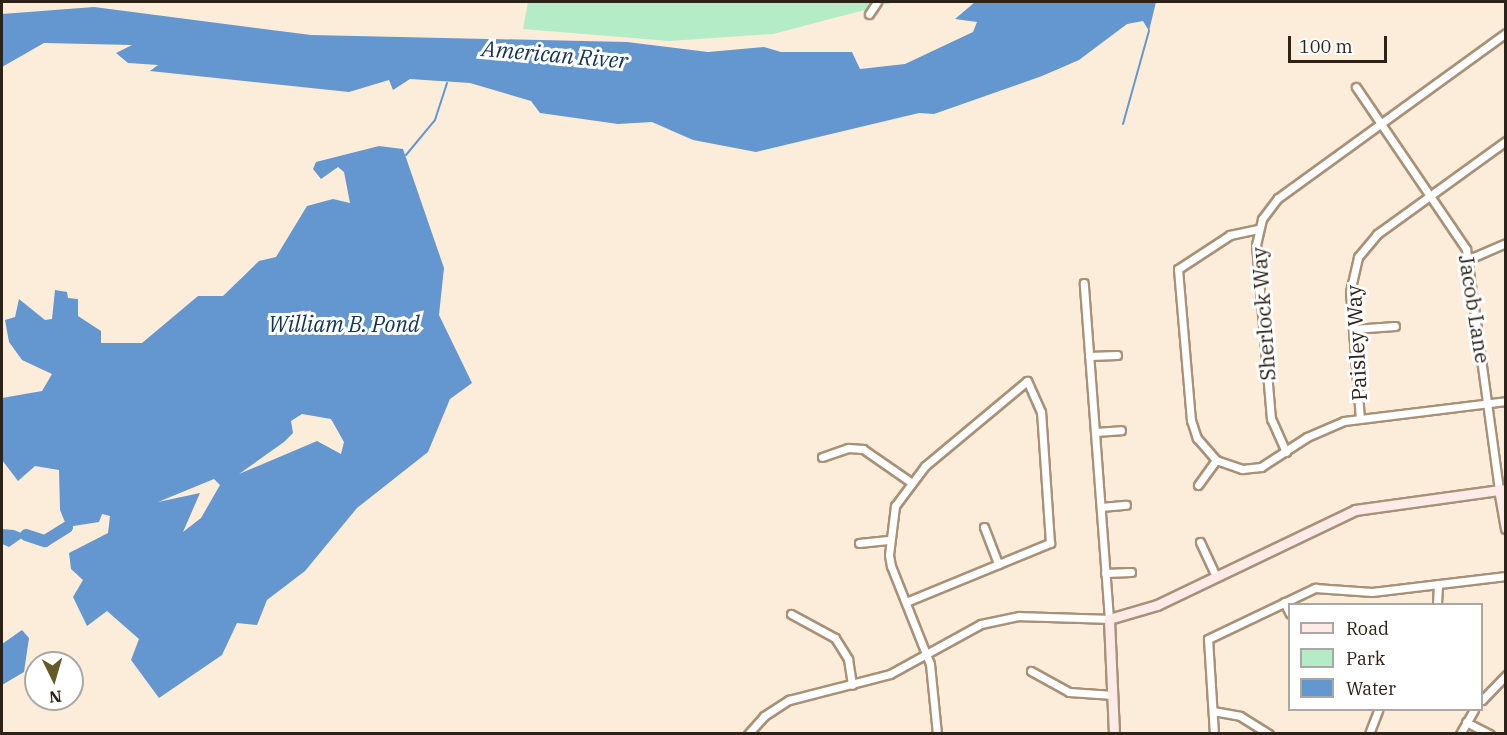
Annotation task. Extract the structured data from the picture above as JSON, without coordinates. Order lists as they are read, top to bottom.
{
  "streets": {
    "street": ["Jacob Lane", "Sherlock Way", "Paisley Way"]
  },
  "crossings": [
    ["Jacob Lane", "Sherlock Way"],
    ["Jacob Lane", "Paisley Way"]
  ],
  "water": ["American River", "William B. Pond"],
  "legend": ["Road", "Park", "Water"],
  "scale_bar": "100 m",
  "north": "bottom"
}
